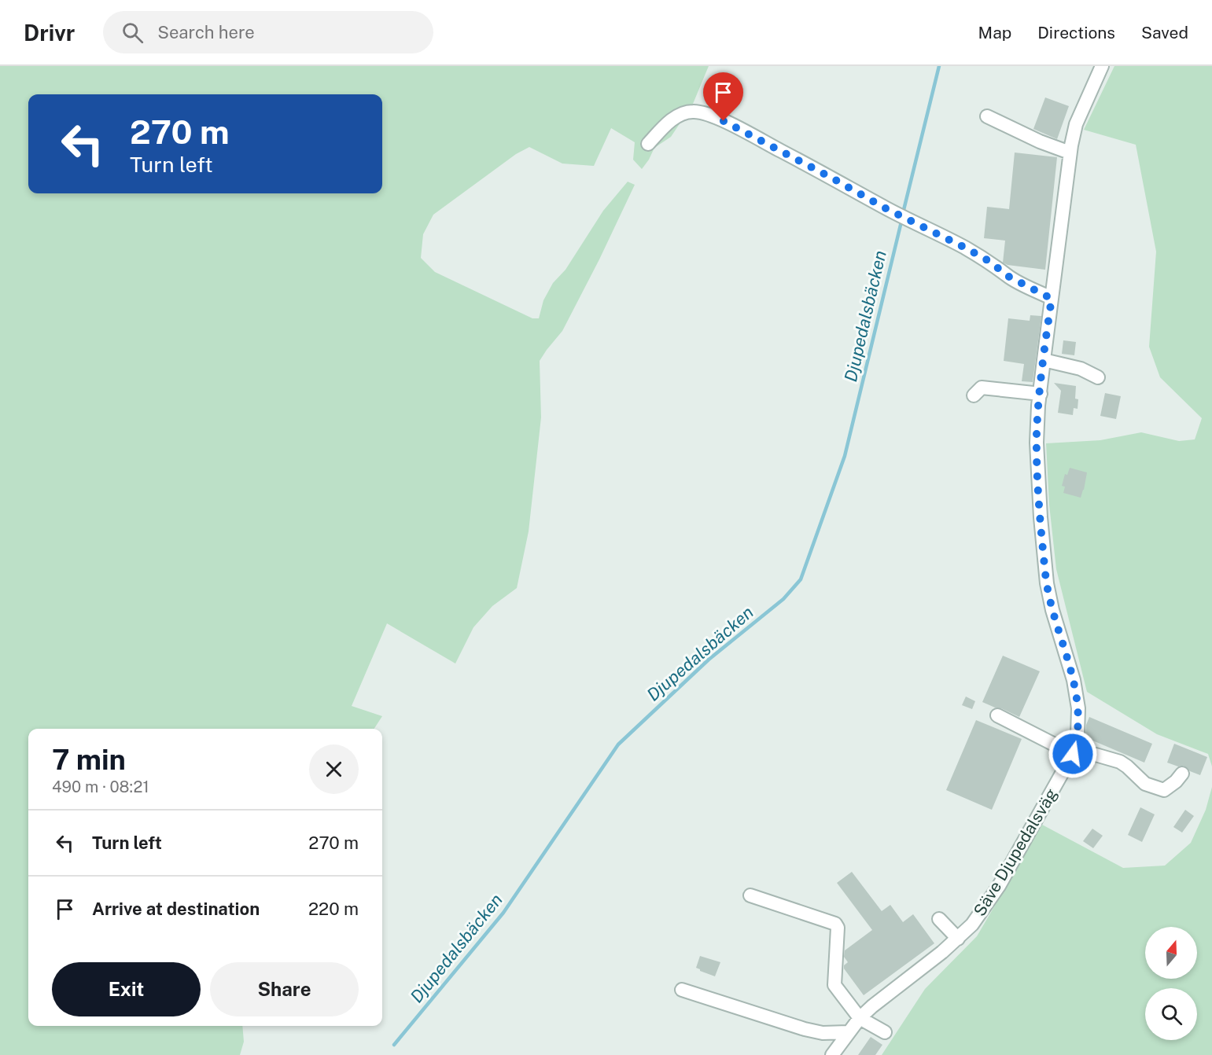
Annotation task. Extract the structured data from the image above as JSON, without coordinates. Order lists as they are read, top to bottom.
{
  "streets": {
    "street": ["Säve Djupedalsväg"]
  },
  "water": ["Djupedalsbäcken"],
  "north": "top",
  "page": {
    "header": "Drivr",
    "search": "Search here",
    "nav": ["Map", "Directions", "Saved"],
    "turn": ["270 m", "Turn left"],
    "heading": ["7 min", "490 m · 08:21"],
    "list": [
      {
        "name": "Turn left",
        "value": "270 m"
      },
      {
        "name": "Arrive at destination",
        "value": "220 m"
      }
    ],
    "buttons": ["Exit", "Share"]
  }
}
